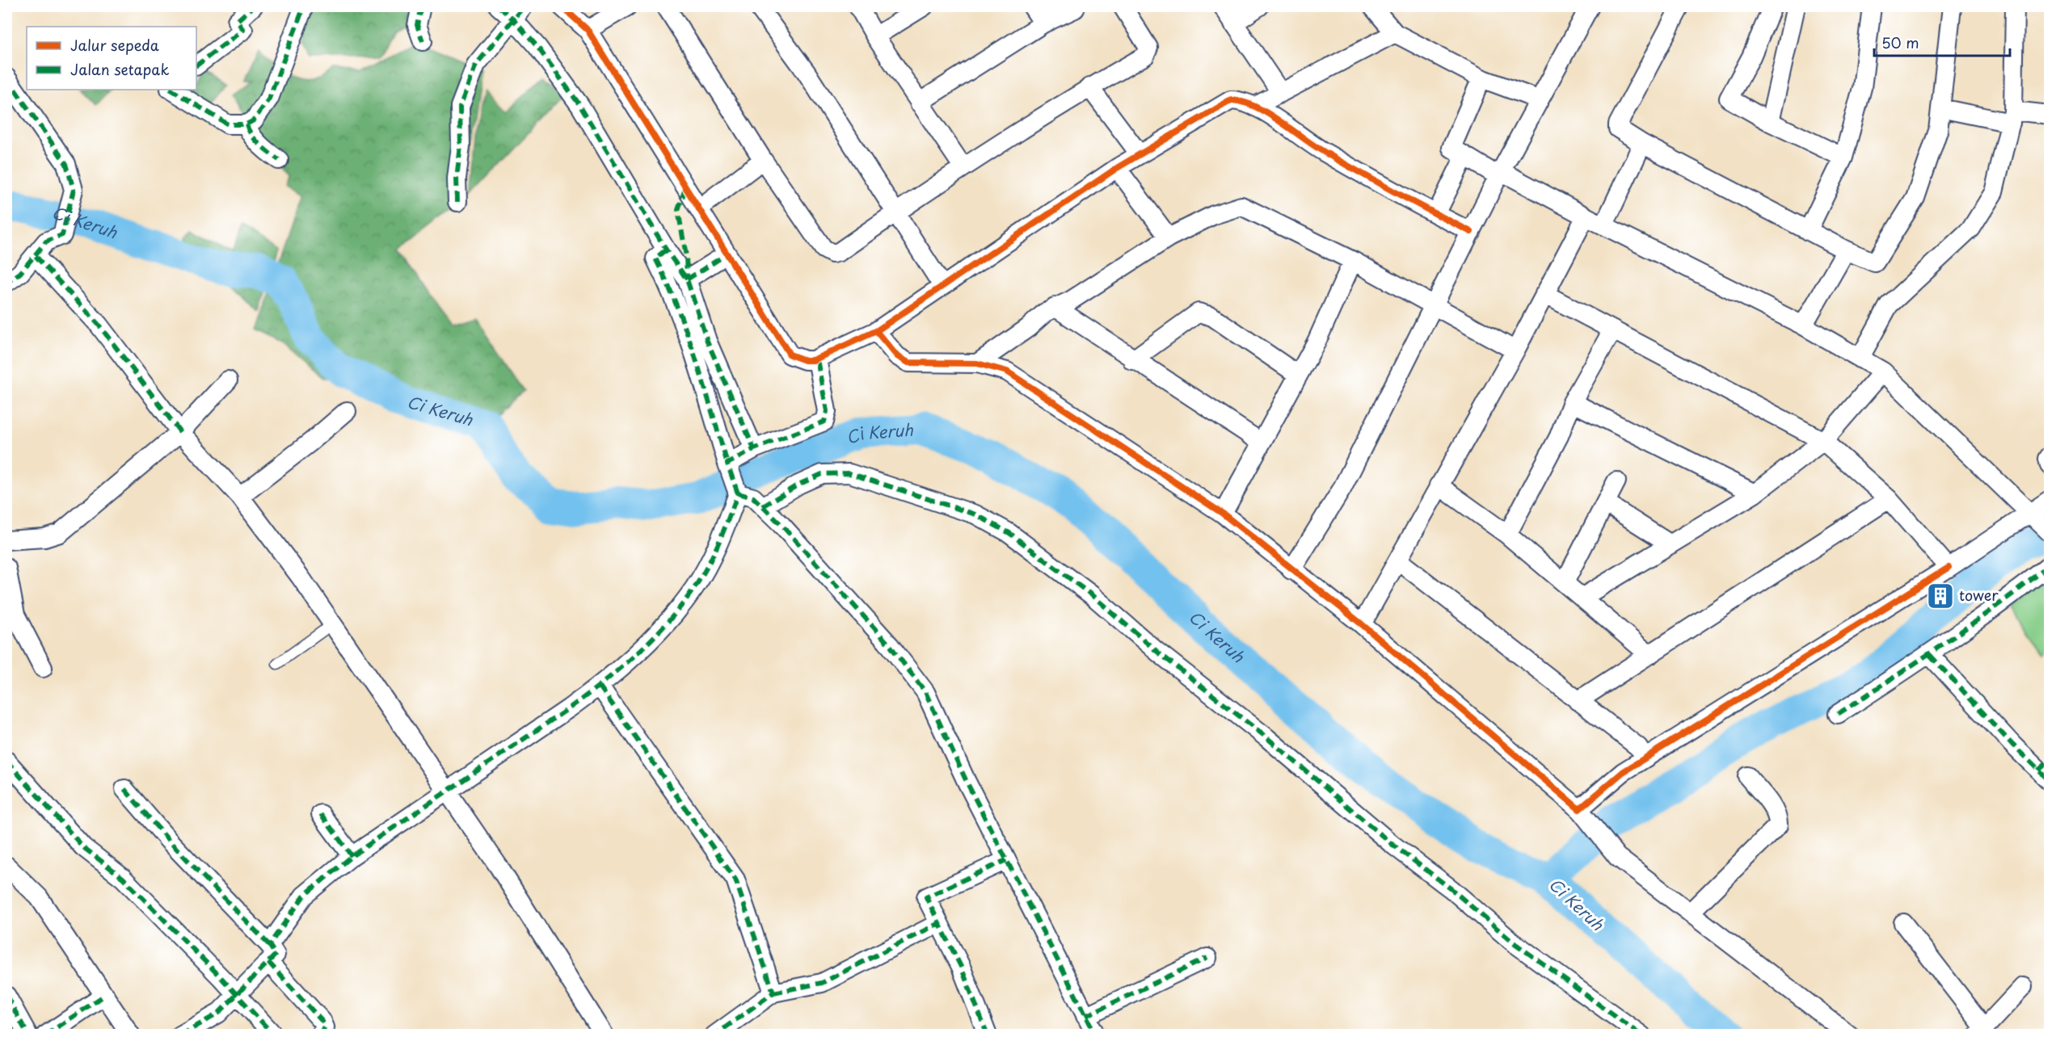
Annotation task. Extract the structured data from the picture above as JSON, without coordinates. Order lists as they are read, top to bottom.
{
  "water": ["Ci Keruh"],
  "places": {
    "building": ["tower"]
  },
  "legend": ["Jalur sepeda", "Jalan setapak"],
  "scale_bar": "50 m"
}
